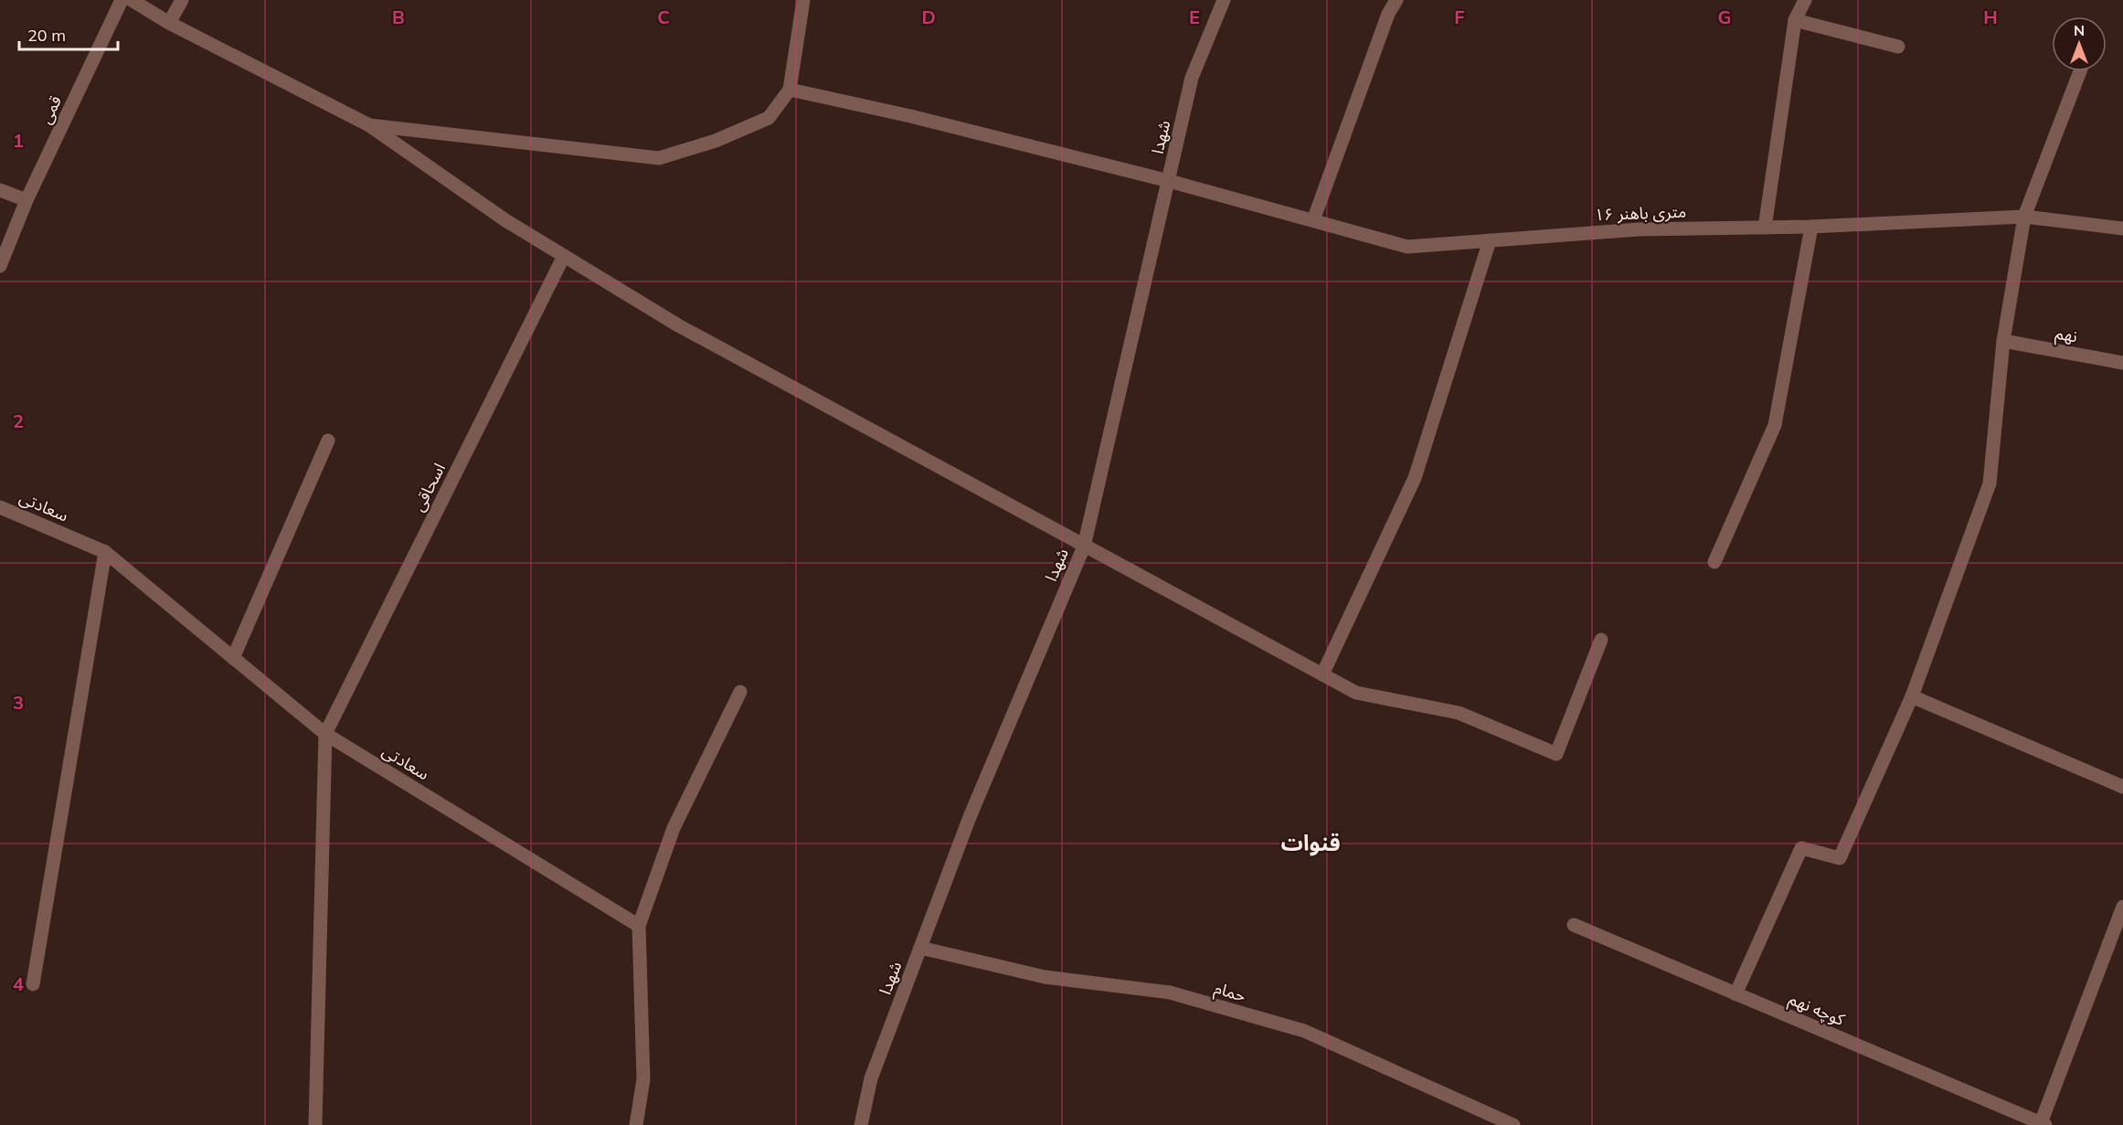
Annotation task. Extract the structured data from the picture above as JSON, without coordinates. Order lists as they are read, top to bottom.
{
  "streets": {
    "street": [
      "قمی",
      "شهدا",
      "۱۶ متری باهنر",
      "نهم",
      "اسحاقی",
      "سعادتی",
      "حمام",
      "کوچه نهم"
    ]
  },
  "crossings": [
    ["شهدا", "۱۶ متری باهنر"],
    ["شهدا", "حمام"],
    ["اسحاقی", "سعادتی"]
  ],
  "districts": ["قنوات"],
  "scale_bar": "20 m",
  "north": "top",
  "grid": {
    "columns": [
      "B",
      "C",
      "D",
      "E",
      "F",
      "G",
      "H"
    ],
    "rows": [
      "1",
      "2",
      "3",
      "4"
    ]
  }
}
